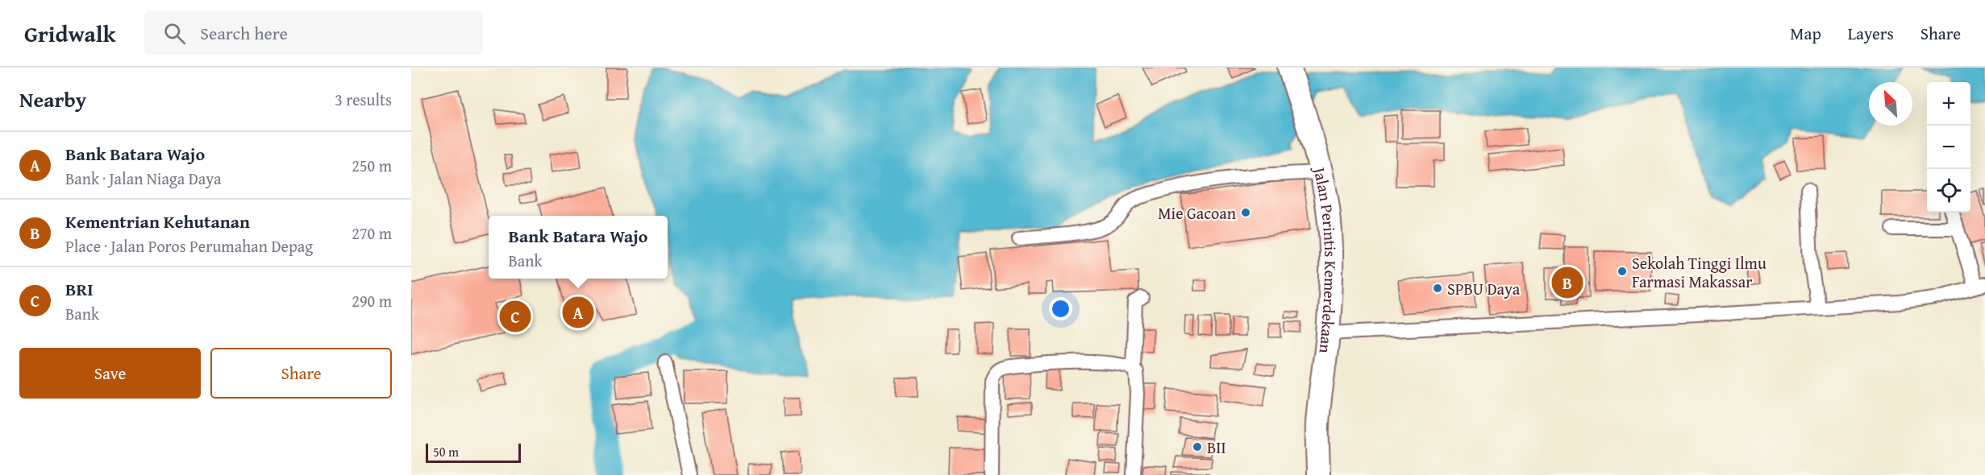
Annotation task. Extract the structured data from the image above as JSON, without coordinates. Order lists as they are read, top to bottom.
{
  "streets": {
    "highway": ["Jalan Perintis Kemerdekaan"]
  },
  "places": [
    "Mie Gacoan",
    "Sekolah Tinggi Ilmu Farmasi Makassar",
    "SPBU Daya",
    "BII"
  ],
  "scale_bar": "50 m",
  "north": "top left",
  "page": {
    "header": "Gridwalk",
    "search": "Search here",
    "nav": ["Map", "Layers", "Share"],
    "heading": ["Nearby", "3 results"],
    "map_buttons": ["+", "−"],
    "list": [
      {
        "mark": "A",
        "name": "Bank Batara Wajo",
        "note": "Bank · Jalan Niaga Daya",
        "value": "250 m"
      },
      {
        "mark": "B",
        "name": "Kementrian Kehutanan",
        "note": "Place · Jalan Poros Perumahan Depag",
        "value": "270 m"
      },
      {
        "mark": "C",
        "name": "BRI",
        "note": "Bank",
        "value": "290 m"
      }
    ],
    "popup": ["Bank Batara Wajo", "Bank"],
    "pins": ["B", "A", "C"],
    "buttons": ["Save", "Share"],
    "scale": "50 m"
  }
}
